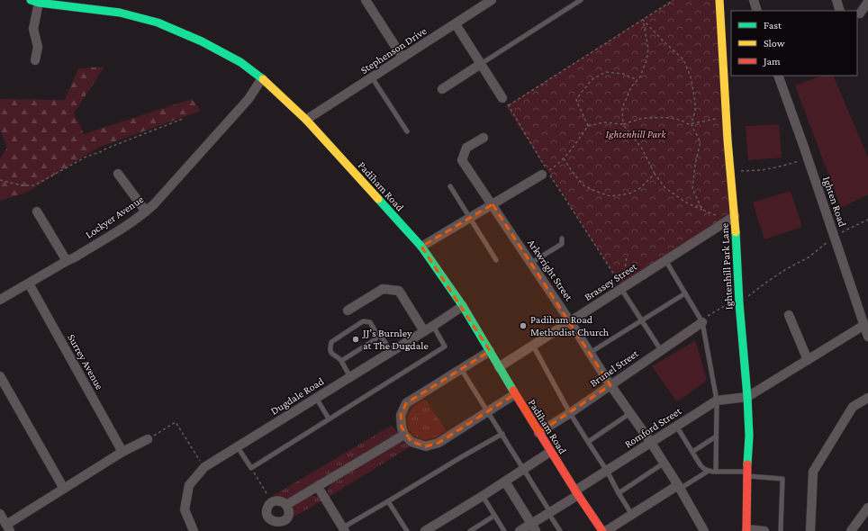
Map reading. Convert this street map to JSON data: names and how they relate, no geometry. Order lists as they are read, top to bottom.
{
  "streets": {
    "main road": ["Padiham Road", "Ightenhill Park Lane"],
    "street": [
      "Stephenson Drive",
      "Ighten Road",
      "Lockyer Avenue",
      "Arkwright Street",
      "Brassey Street",
      "Surrey Avenue",
      "Brunel Street",
      "Dugdale Road",
      "Romford Street"
    ]
  },
  "crossings": [
    ["Stephenson Drive", "Padiham Road"],
    ["Padiham Road", "Lockyer Avenue"],
    ["Padiham Road", "Brassey Street"],
    ["Padiham Road", "Brunel Street"],
    ["Padiham Road", "Dugdale Road"],
    ["Padiham Road", "Romford Street"],
    ["Lockyer Avenue", "Surrey Avenue"],
    ["Ightenhill Park Lane", "Brassey Street"],
    ["Ightenhill Park Lane", "Romford Street"],
    ["Arkwright Street", "Brassey Street"],
    ["Arkwright Street", "Brunel Street"],
    ["Arkwright Street", "Romford Street"]
  ],
  "parks": ["Ightenhill Park"],
  "places": ["Padiham Road Methodist Church", "JJ’s Burnley at The Dugdale"],
  "legend": ["Fast", "Slow", "Jam"]
}
